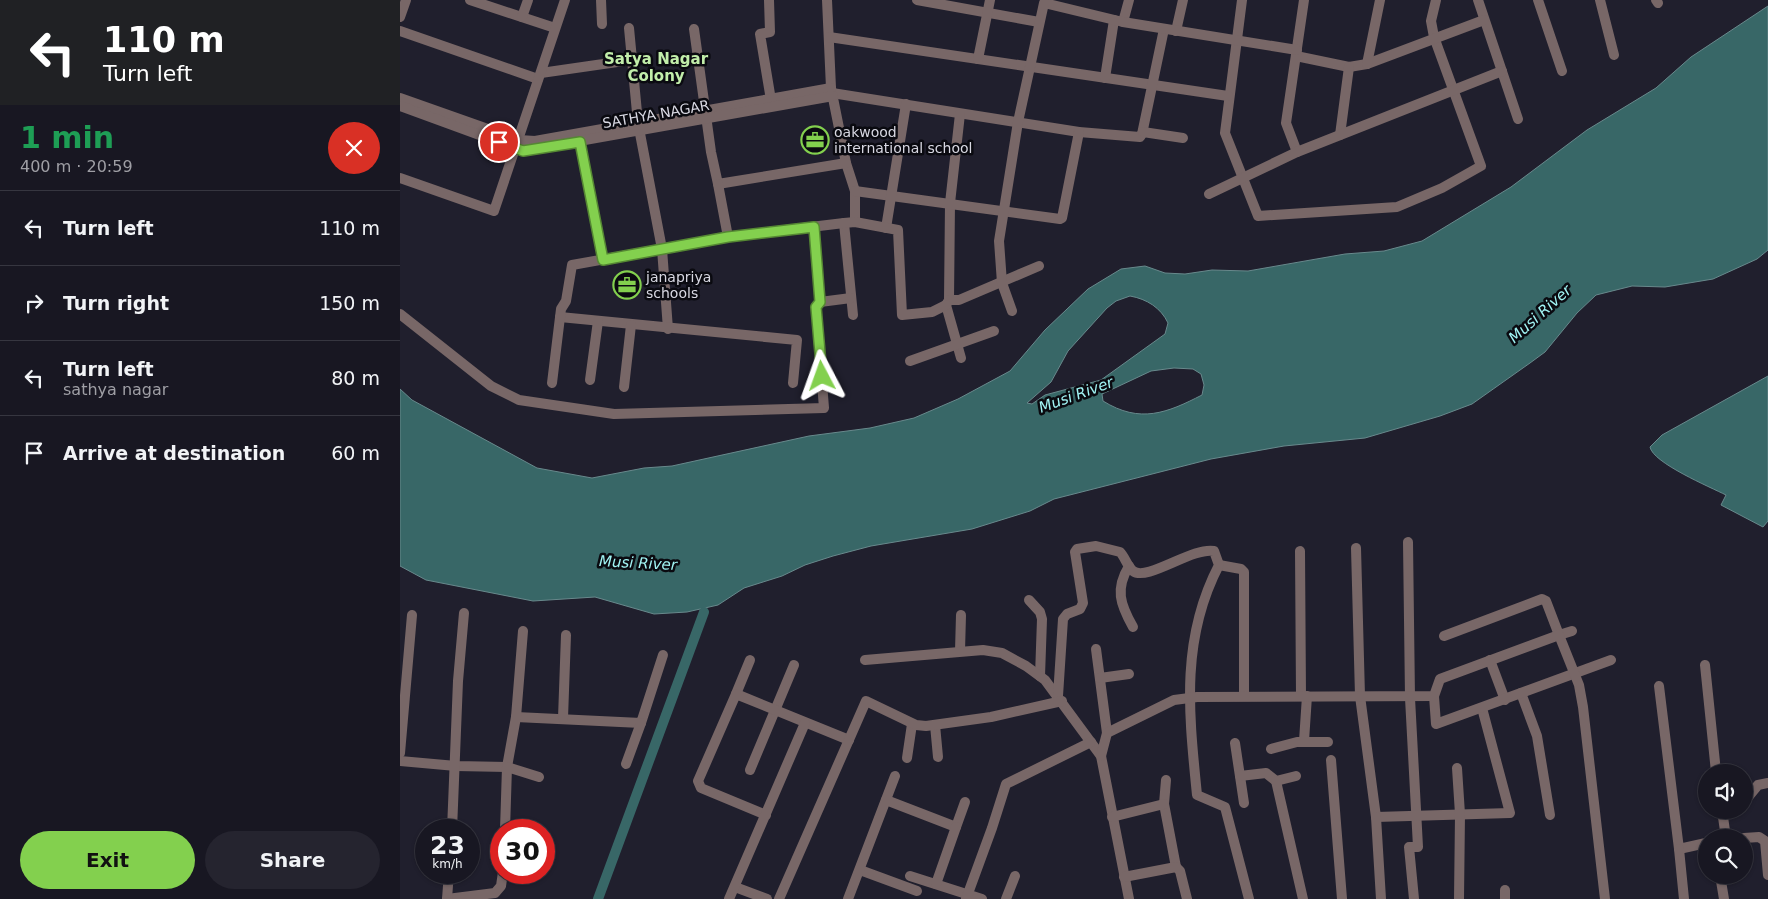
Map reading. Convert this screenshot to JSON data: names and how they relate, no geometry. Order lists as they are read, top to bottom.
{
  "streets": {
    "street": ["SATHYA NAGAR"]
  },
  "districts": ["Satya Nagar Colony"],
  "water": ["Musi River"],
  "places": {
    "office": ["oakwood international school", "janapriya schools"]
  },
  "page": {
    "turn": ["110 m", "Turn left"],
    "heading": ["1 min", "400 m · 20:59"],
    "list": [
      {
        "name": "Turn left",
        "value": "110 m"
      },
      {
        "name": "Turn right",
        "value": "150 m"
      },
      {
        "name": "Turn left",
        "note": "sathya nagar",
        "value": "80 m"
      },
      {
        "name": "Arrive at destination",
        "value": "60 m"
      }
    ],
    "speed": "23 km/h",
    "limit": "30",
    "buttons": ["Exit", "Share"]
  }
}
